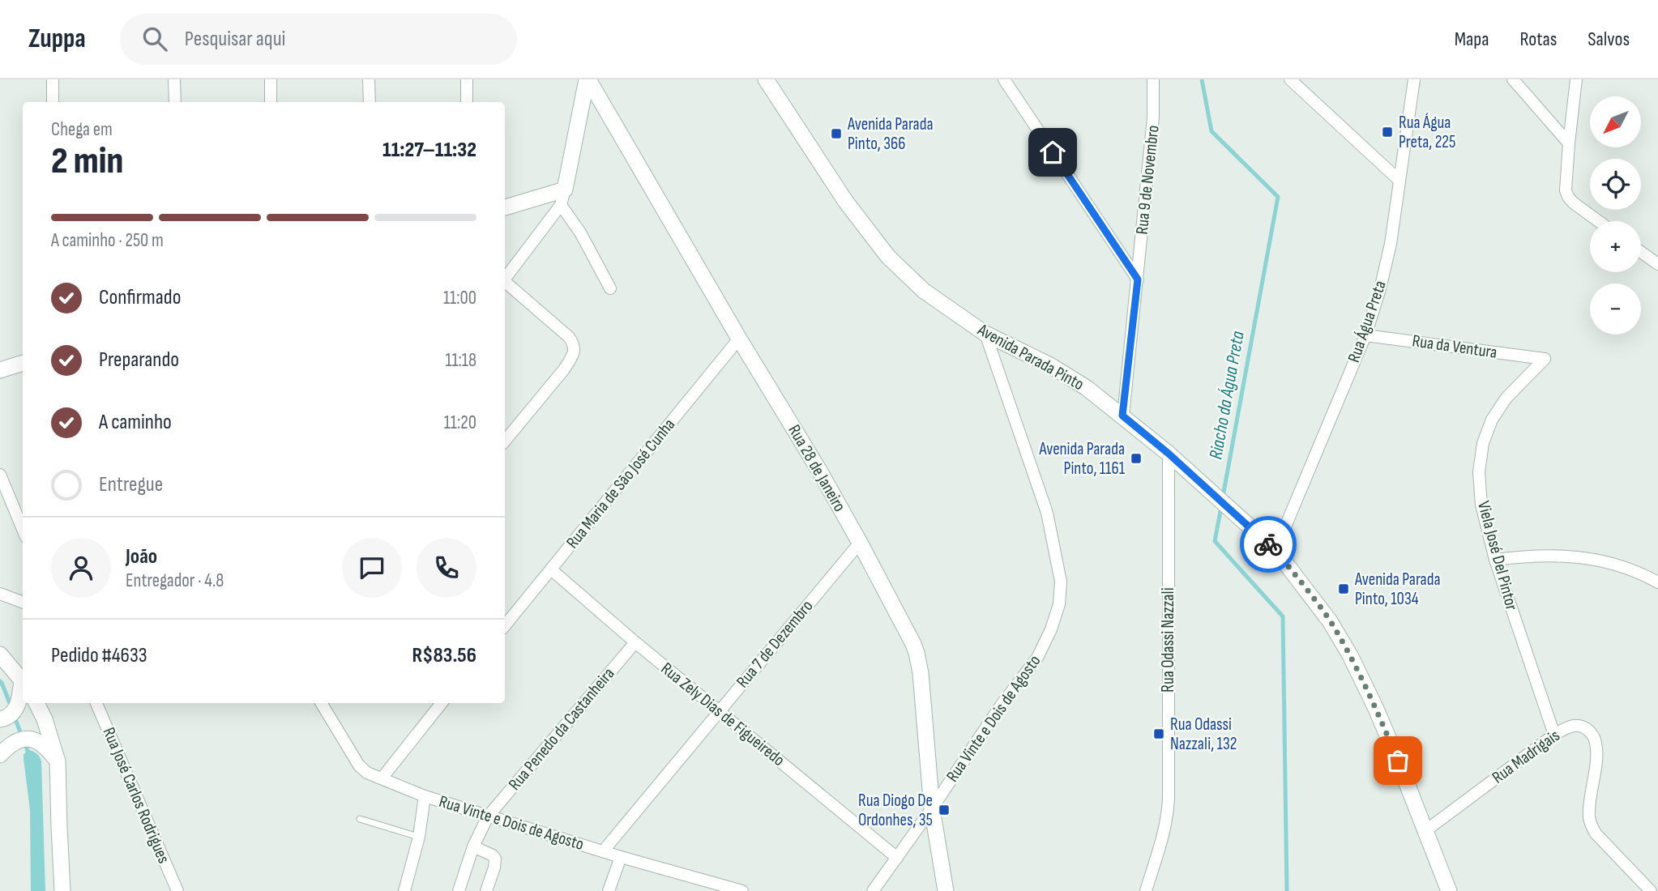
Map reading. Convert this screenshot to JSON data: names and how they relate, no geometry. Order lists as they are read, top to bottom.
{
  "streets": {
    "main road": ["Avenida Parada Pinto", "Rua 28 de Janeiro"],
    "street": [
      "Rua 9 de Novembro",
      "Rua Água Preta",
      "Rua da Ventura",
      "Rua Maria de São José Cunha",
      "Viela José Del Pintor",
      "Rua Odassi Nazzali",
      "Rua 7 de Dezembro",
      "Rua Zely Dias de Figueiredo",
      "Rua Vinte e Dois de Agosto",
      "Rua Penedo da Castanheira",
      "Rua Madrigais",
      "Rua José Carlos Rodrigues"
    ]
  },
  "crossings": [
    ["Rua 9 de Novembro", "Avenida Parada Pinto"],
    ["Rua Água Preta", "Rua da Ventura"],
    ["Rua Água Preta", "Avenida Parada Pinto"],
    ["Rua da Ventura", "Viela José Del Pintor"],
    ["Avenida Parada Pinto", "Rua Odassi Nazzali"],
    ["Avenida Parada Pinto", "Rua Vinte e Dois de Agosto"],
    ["Avenida Parada Pinto", "Rua Madrigais"],
    ["Rua 28 de Janeiro", "Rua Maria de São José Cunha"],
    ["Rua 28 de Janeiro", "Rua 7 de Dezembro"],
    ["Rua 28 de Janeiro", "Rua Vinte e Dois de Agosto"],
    ["Rua Maria de São José Cunha", "Rua Zely Dias de Figueiredo"],
    ["Viela José Del Pintor", "Rua Madrigais"],
    ["Rua 7 de Dezembro", "Rua Zely Dias de Figueiredo"],
    ["Rua 7 de Dezembro", "Rua Vinte e Dois de Agosto"],
    ["Rua Zely Dias de Figueiredo", "Rua Vinte e Dois de Agosto"],
    ["Rua Zely Dias de Figueiredo", "Rua Penedo da Castanheira"],
    ["Rua Vinte e Dois de Agosto", "Rua Penedo da Castanheira"]
  ],
  "water": ["Riacho da Água Preta"],
  "places": {
    "transit": [
      "Rua Água Preta, 225",
      "Avenida Parada Pinto, 366",
      "Avenida Parada Pinto, 1161",
      "Avenida Parada Pinto, 1034",
      "Rua Odassi Nazzali, 132",
      "Rua Diogo De Ordonhes, 35"
    ]
  },
  "north": "bottom left",
  "page": {
    "header": "Zuppa",
    "search": "Pesquisar aqui",
    "nav": ["Mapa", "Rotas", "Salvos"],
    "map_buttons": ["+", "−"],
    "heading": ["2 min", "Chega em", "11:27–11:32"],
    "panel": [
      "João",
      "Entregador · 4.8",
      "Pedido #4633",
      "R$83.56"
    ],
    "bar": "A caminho · 250 m",
    "list": [
      ["Confirmado", "11:00"],
      ["Preparando", "11:18"],
      ["A caminho", "11:20"],
      "Entregue"
    ]
  }
}
